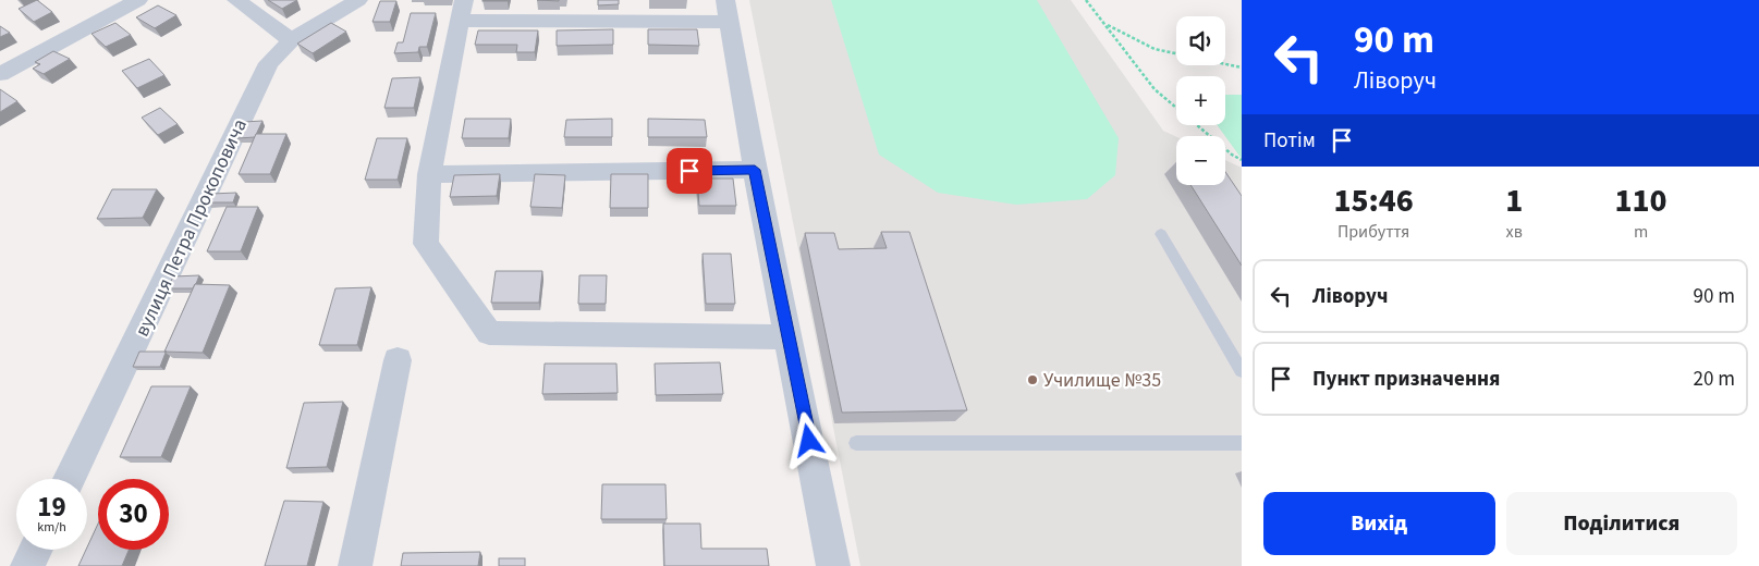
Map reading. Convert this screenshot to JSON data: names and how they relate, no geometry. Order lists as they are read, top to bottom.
{
  "streets": {
    "street": ["вулиця Петра Прокоповича"]
  },
  "places": ["Училище №35"],
  "page": {
    "turn": ["90 m", "Ліворуч"],
    "map_buttons": ["+", "−"],
    "then": "Потім",
    "eta": [
      "15:46",
      "Прибуття",
      "1",
      "хв",
      "110",
      "m"
    ],
    "list": [
      {
        "name": "Ліворуч",
        "value": "90 m"
      },
      {
        "name": "Пункт призначення",
        "value": "20 m"
      }
    ],
    "speed": "19 km/h",
    "limit": "30",
    "buttons": ["Вихід", "Поділитися"]
  }
}
